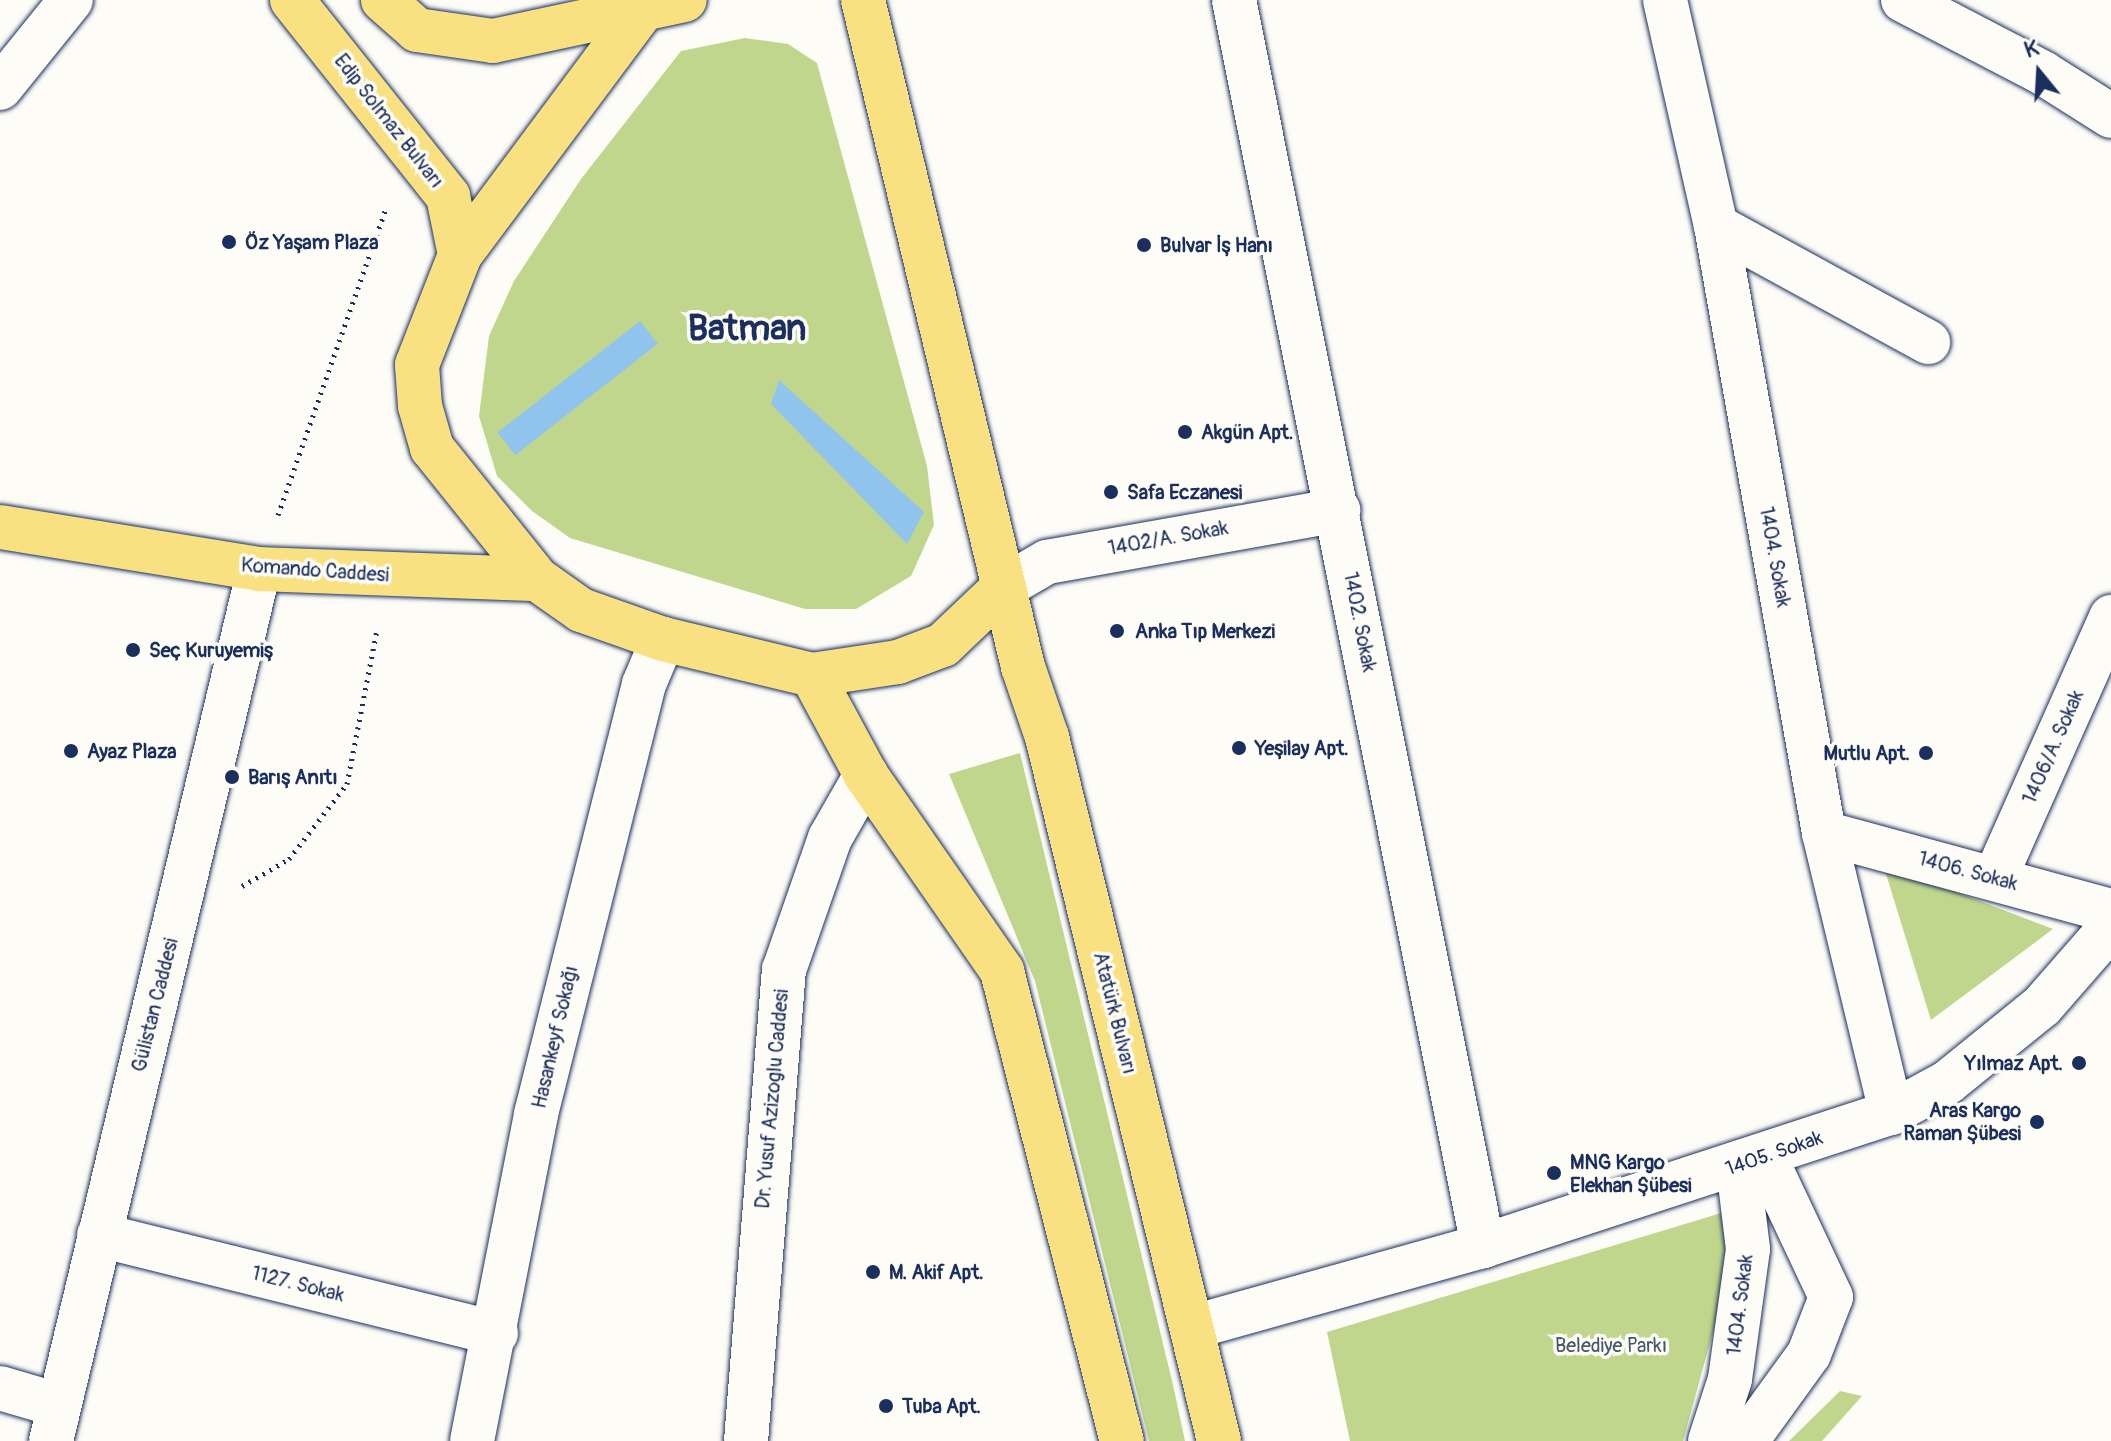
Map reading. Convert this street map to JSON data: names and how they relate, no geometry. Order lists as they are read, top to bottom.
{
  "streets": {
    "main road": ["Edip Solmaz Bulvarı", "Komando Caddesi", "Atatürk Bulvarı"],
    "street": [
      "1402/A. Sokak",
      "1404. Sokak",
      "1402. Sokak",
      "1406/A. Sokak",
      "1406. Sokak",
      "Gülistan Caddesi",
      "Hasankeyf Sokağı",
      "Dr. Yusuf Azizoglu Caddesi",
      "1405. Sokak",
      "1127. Sokak"
    ]
  },
  "crossings": [
    ["1402/A. Sokak", "1402. Sokak"],
    ["1402/A. Sokak", "Atatürk Bulvarı"],
    ["1404. Sokak", "1406. Sokak"],
    ["1404. Sokak", "1405. Sokak"],
    ["Komando Caddesi", "Gülistan Caddesi"],
    ["1402. Sokak", "1405. Sokak"],
    ["1406/A. Sokak", "1406. Sokak"],
    ["Gülistan Caddesi", "1127. Sokak"],
    ["Atatürk Bulvarı", "1405. Sokak"],
    ["Hasankeyf Sokağı", "1127. Sokak"]
  ],
  "districts": ["Batman"],
  "parks": ["Belediye Parkı"],
  "places": [
    "Öz Yaşam Plaza",
    "Bulvar İş Hanı",
    "Akgün Apt.",
    "Safa Eczanesi",
    "Anka Tıp Merkezi",
    "Seç Kuruyemiş",
    "Yeşilay Apt.",
    "Ayaz Plaza",
    "Mutlu Apt.",
    "Barış Anıtı",
    "Yılmaz Apt.",
    "Aras Kargo Raman Şübesi",
    "MNG Kargo Elekhan Şübesi",
    "M. Akif Apt.",
    "Tuba Apt."
  ],
  "north": "top"
}
